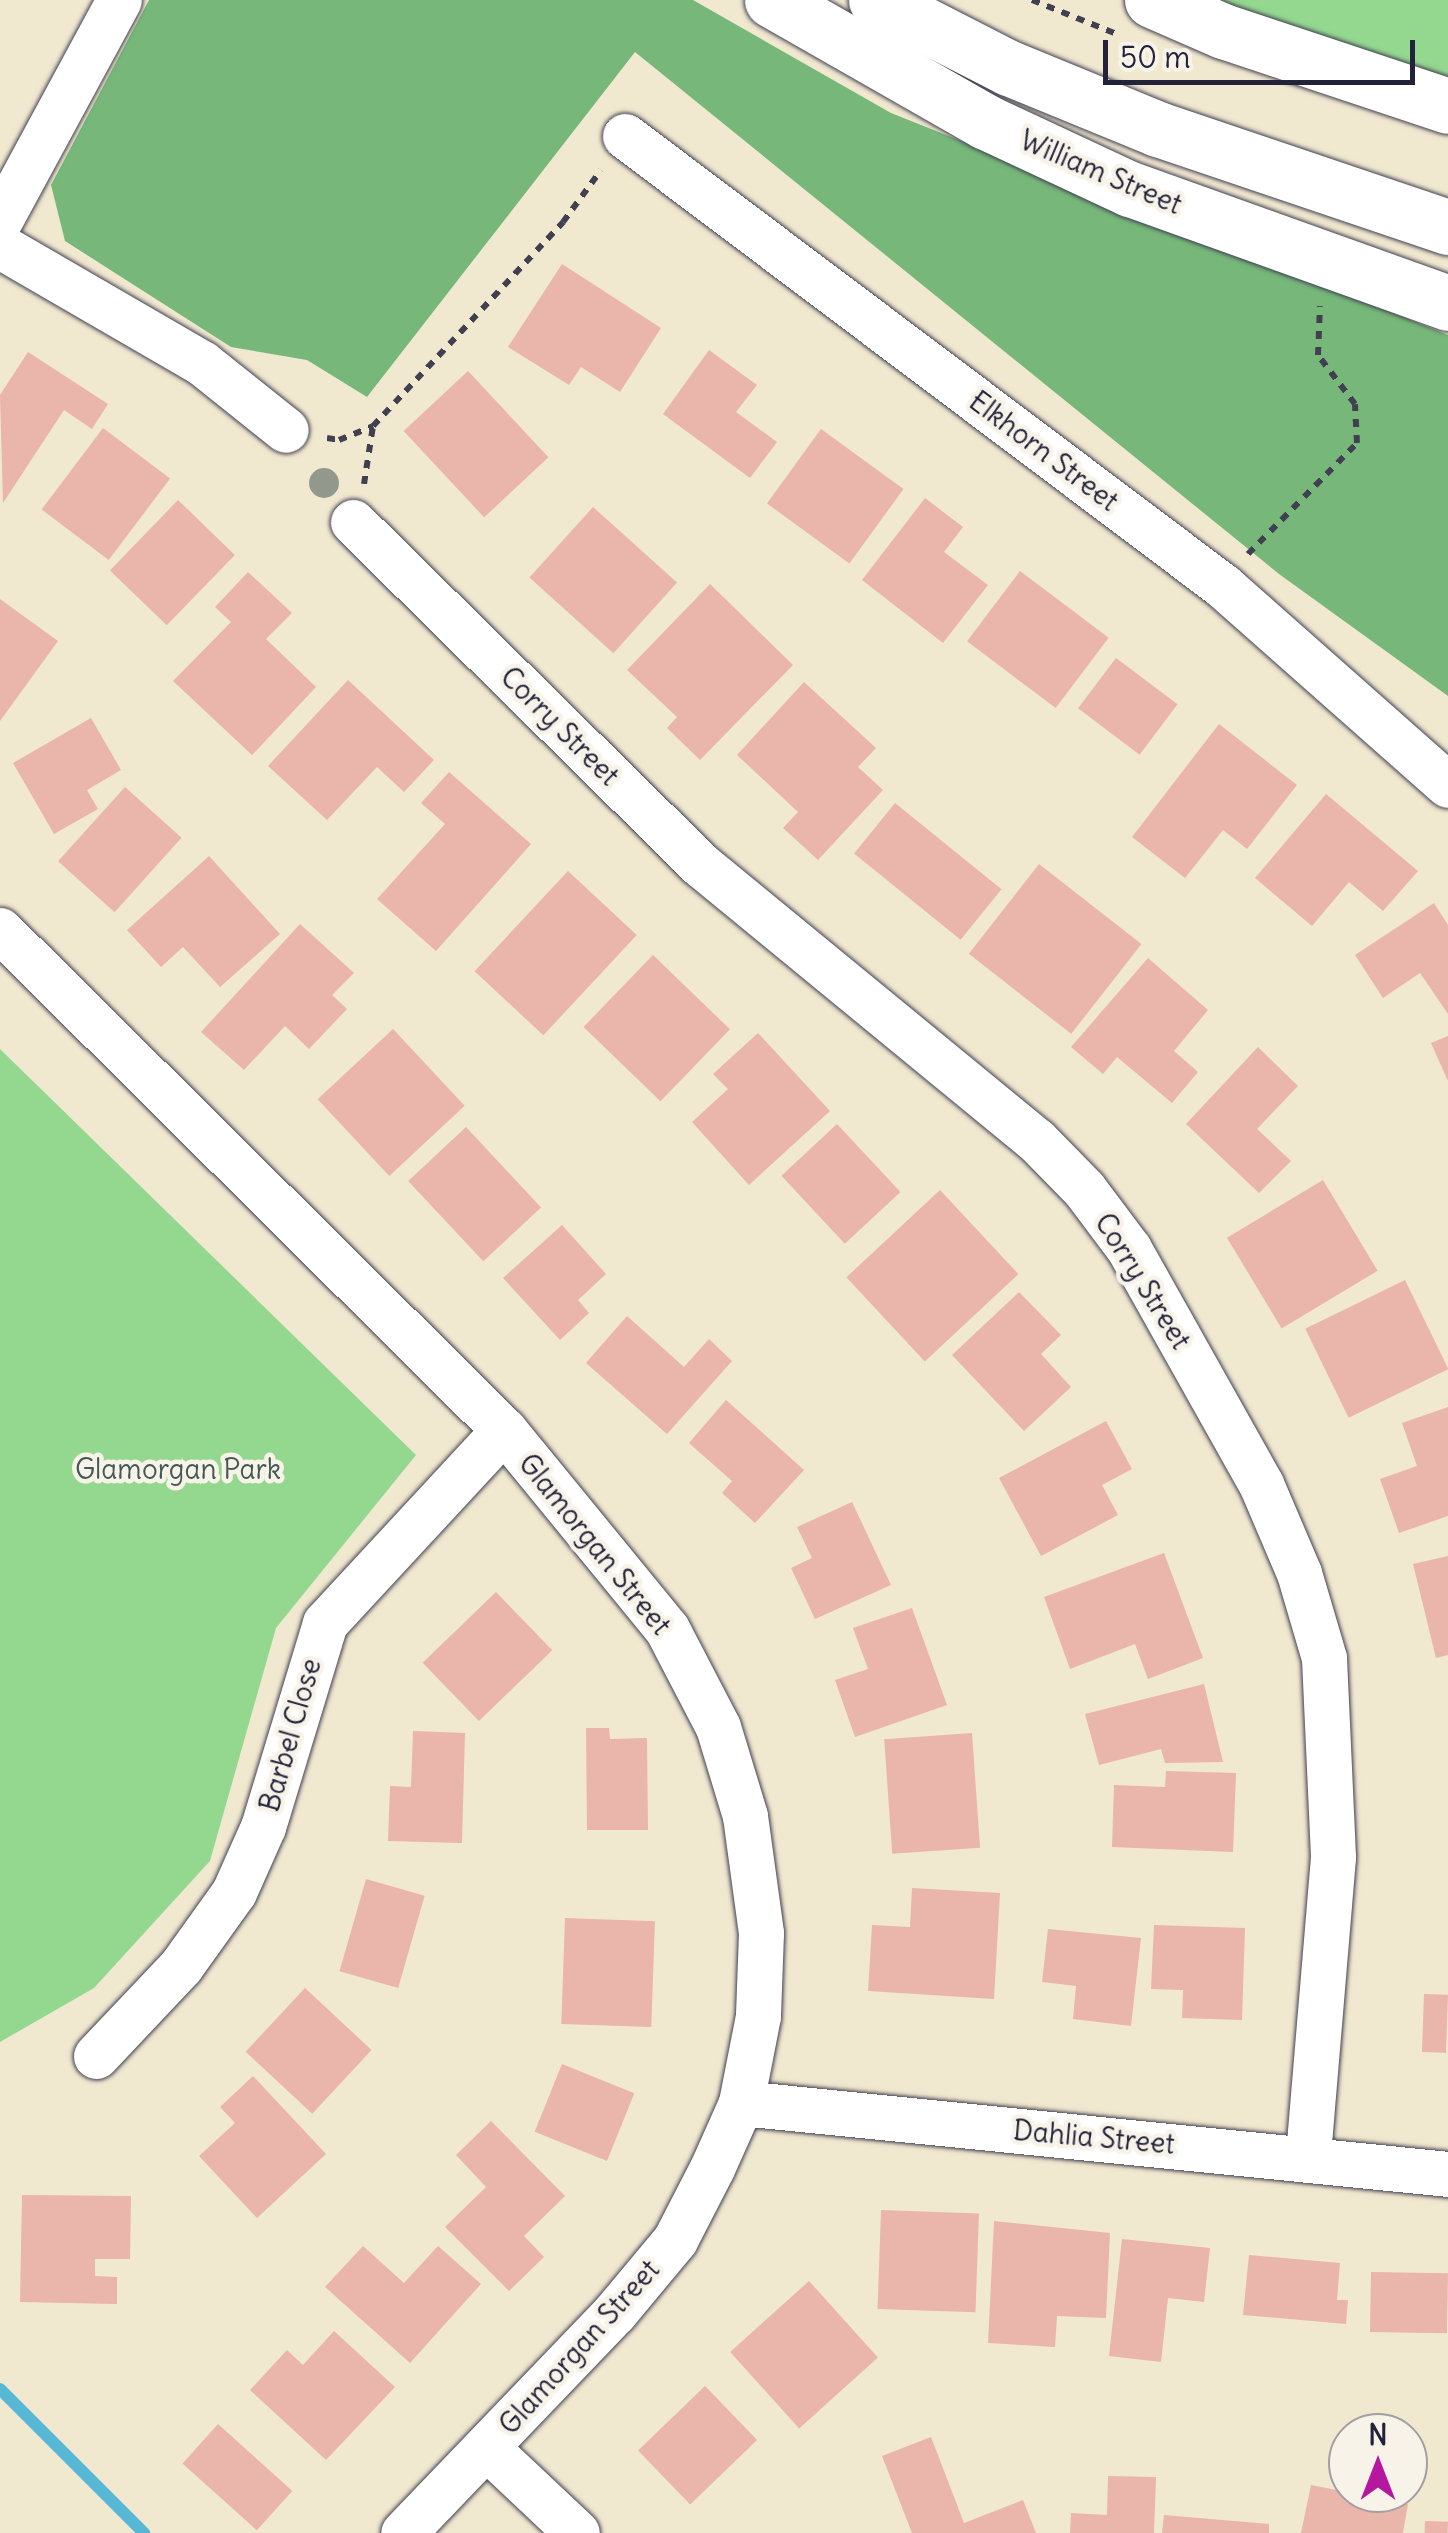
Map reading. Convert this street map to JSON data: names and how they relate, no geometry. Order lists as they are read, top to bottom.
{
  "streets": {
    "main road": ["William Street"],
    "street": [
      "Elkhorn Street",
      "Corry Street",
      "Glamorgan Street",
      "Barbel Close",
      "Dahlia Street"
    ]
  },
  "crossings": [
    ["Corry Street", "Dahlia Street"],
    ["Glamorgan Street", "Barbel Close"],
    ["Glamorgan Street", "Dahlia Street"]
  ],
  "parks": ["Glamorgan Park"],
  "scale_bar": "50 m",
  "north": "top"
}
